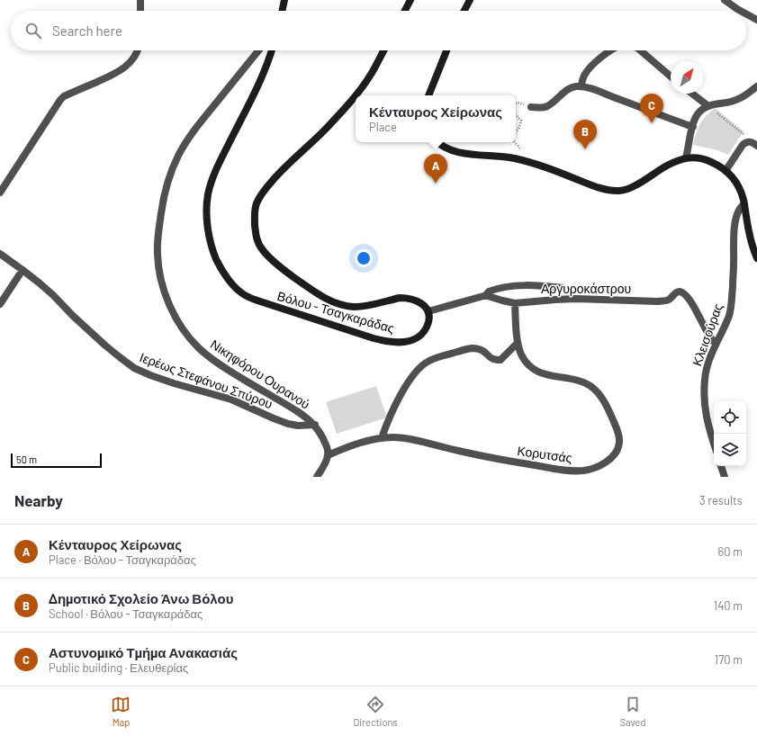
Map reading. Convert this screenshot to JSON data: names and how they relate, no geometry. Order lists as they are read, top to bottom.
{
  "streets": {
    "main road": ["Βόλου - Τσαγκαράδας"],
    "street": [
      "Αργυροκάστρου",
      "Κλεισούρας",
      "Νικηφόρου Ουρανού",
      "Ιερέως Στεφάνου Σπύρου",
      "Κορυτσάς"
    ]
  },
  "crossings": [
    ["Αργυροκάστρου", "Βόλου - Τσαγκαράδας"],
    ["Αργυροκάστρου", "Κλεισούρας"],
    ["Αργυροκάστρου", "Κορυτσάς"],
    ["Νικηφόρου Ουρανού", "Ιερέως Στεφάνου Σπύρου"],
    ["Νικηφόρου Ουρανού", "Κορυτσάς"]
  ],
  "scale_bar": "50 m",
  "north": "top right",
  "page": {
    "search": "Search here",
    "pins": ["C", "B", "A"],
    "popup": ["Κένταυρος Χείρωνας", "Place"],
    "scale": "50 m",
    "heading": ["Nearby", "3 results"],
    "list": [
      {
        "mark": "A",
        "name": "Κένταυρος Χείρωνας",
        "note": "Place · Βόλου - Τσαγκαράδας",
        "value": "60 m"
      },
      {
        "mark": "B",
        "name": "Δημοτικό Σχολείο Άνω Βόλου",
        "note": "School · Βόλου - Τσαγκαράδας",
        "value": "140 m"
      },
      {
        "mark": "C",
        "name": "Αστυνομικό Τμήμα Ανακασιάς",
        "note": "Public building · Ελευθερίας",
        "value": "170 m"
      }
    ],
    "nav": ["Map", "Directions", "Saved"]
  }
}
